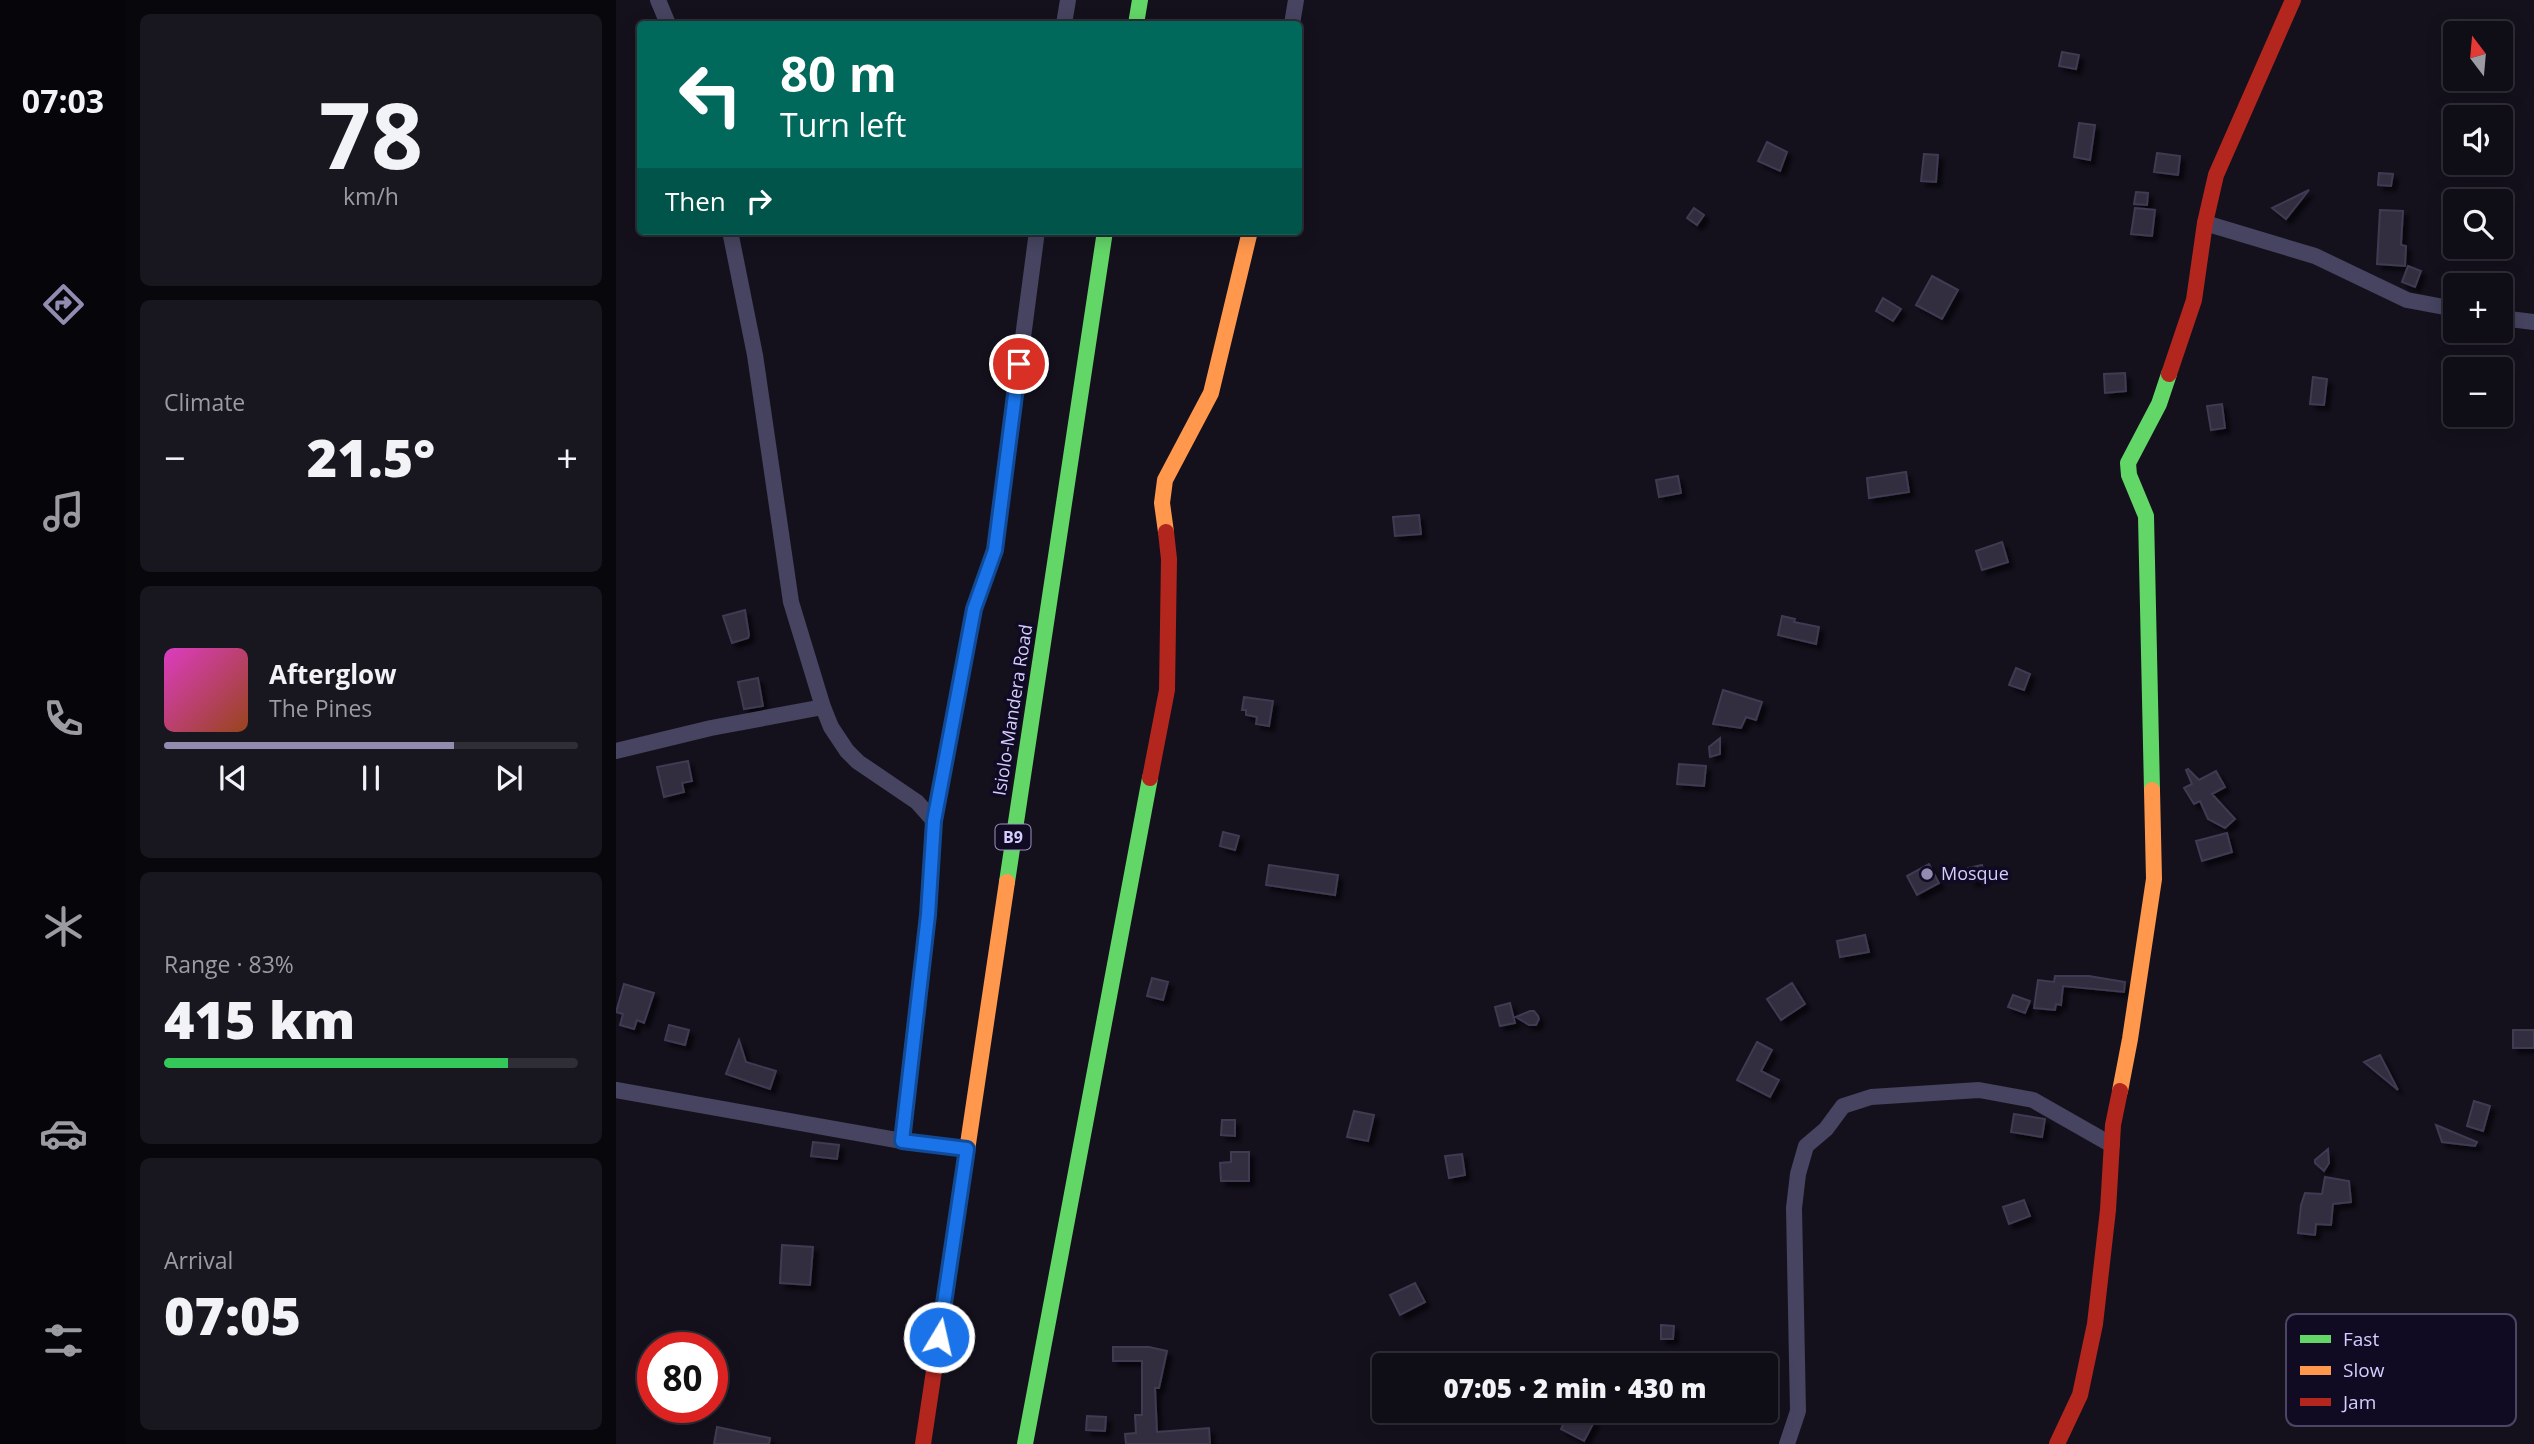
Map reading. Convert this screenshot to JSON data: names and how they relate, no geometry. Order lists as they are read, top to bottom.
{
  "streets": {
    "main road": ["Isiolo-Mandera Road", "B9"]
  },
  "places": ["Mosque"],
  "legend": ["Fast", "Slow", "Jam"],
  "north": "top",
  "page": {
    "tabs": "07:03",
    "tile": [
      ["78", "km/h"],
      "Climate",
      ["Range · 83%", "415 km"],
      ["Arrival", "07:05"]
    ],
    "map_buttons": ["+", "−"],
    "turn": ["80 m", "Turn left"],
    "then": "Then",
    "heat": ["−", "21.5°", "+"],
    "song": ["Afterglow", "The Pines"],
    "limit": "80",
    "trip": "07:05 · 2 min · 430 m"
  }
}
